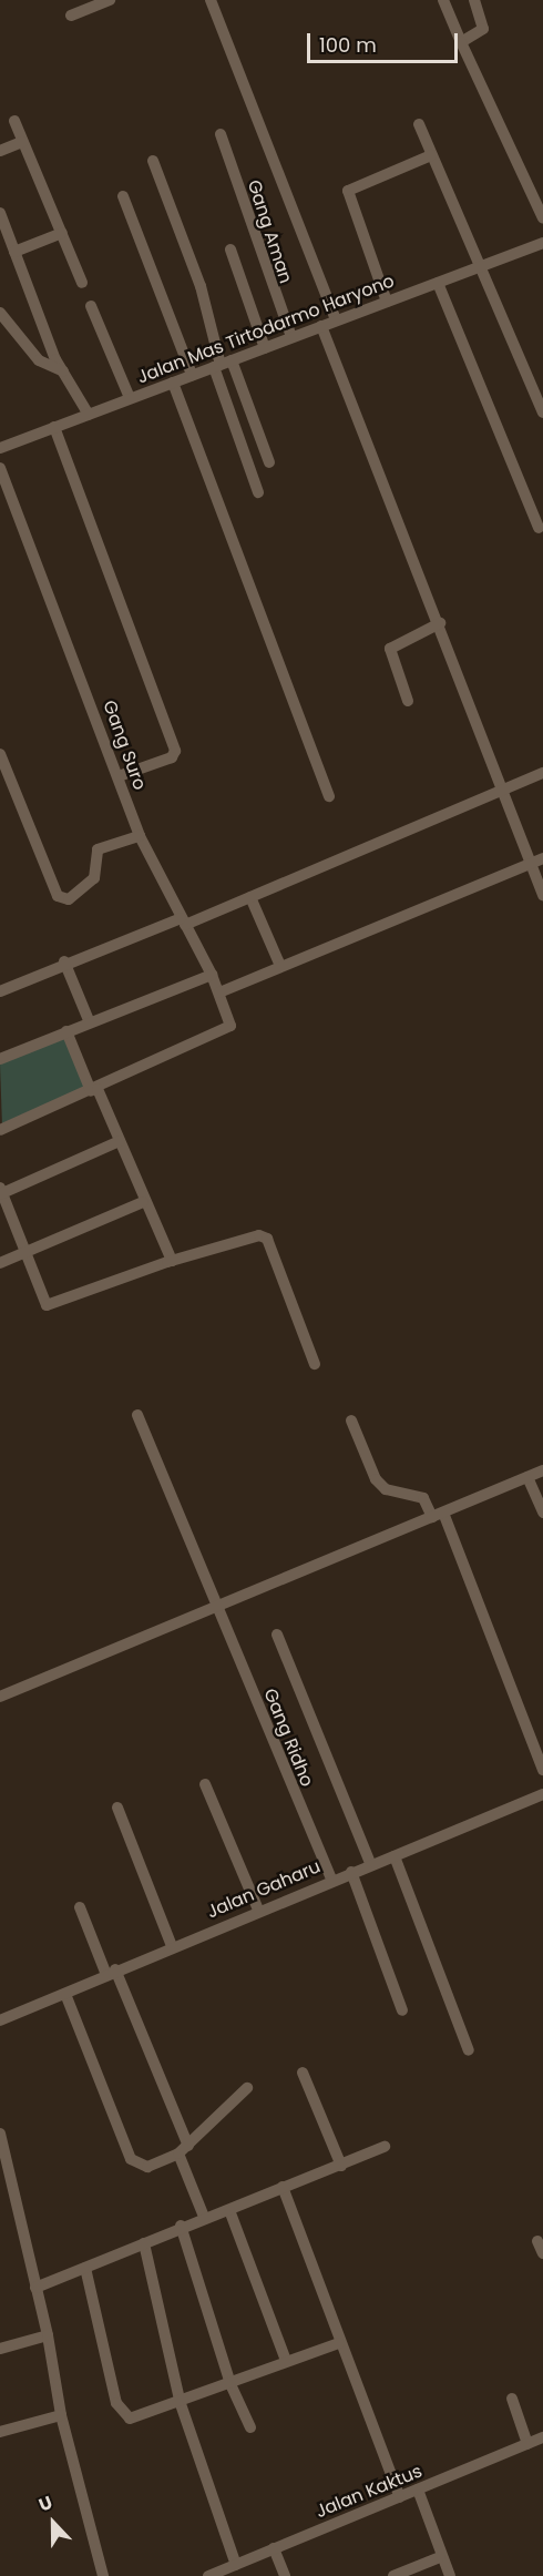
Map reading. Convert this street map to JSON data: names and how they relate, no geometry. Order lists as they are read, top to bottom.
{
  "streets": {
    "street": [
      "Gang Aman",
      "Jalan Mas Tirtodarmo Haryono",
      "Gang Suro",
      "Gang Ridho",
      "Jalan Gaharu",
      "Jalan Kaktus"
    ]
  },
  "crossings": [
    ["Gang Aman", "Jalan Mas Tirtodarmo Haryono"],
    ["Gang Ridho", "Jalan Gaharu"]
  ],
  "scale_bar": "100 m",
  "north": "top"
}
